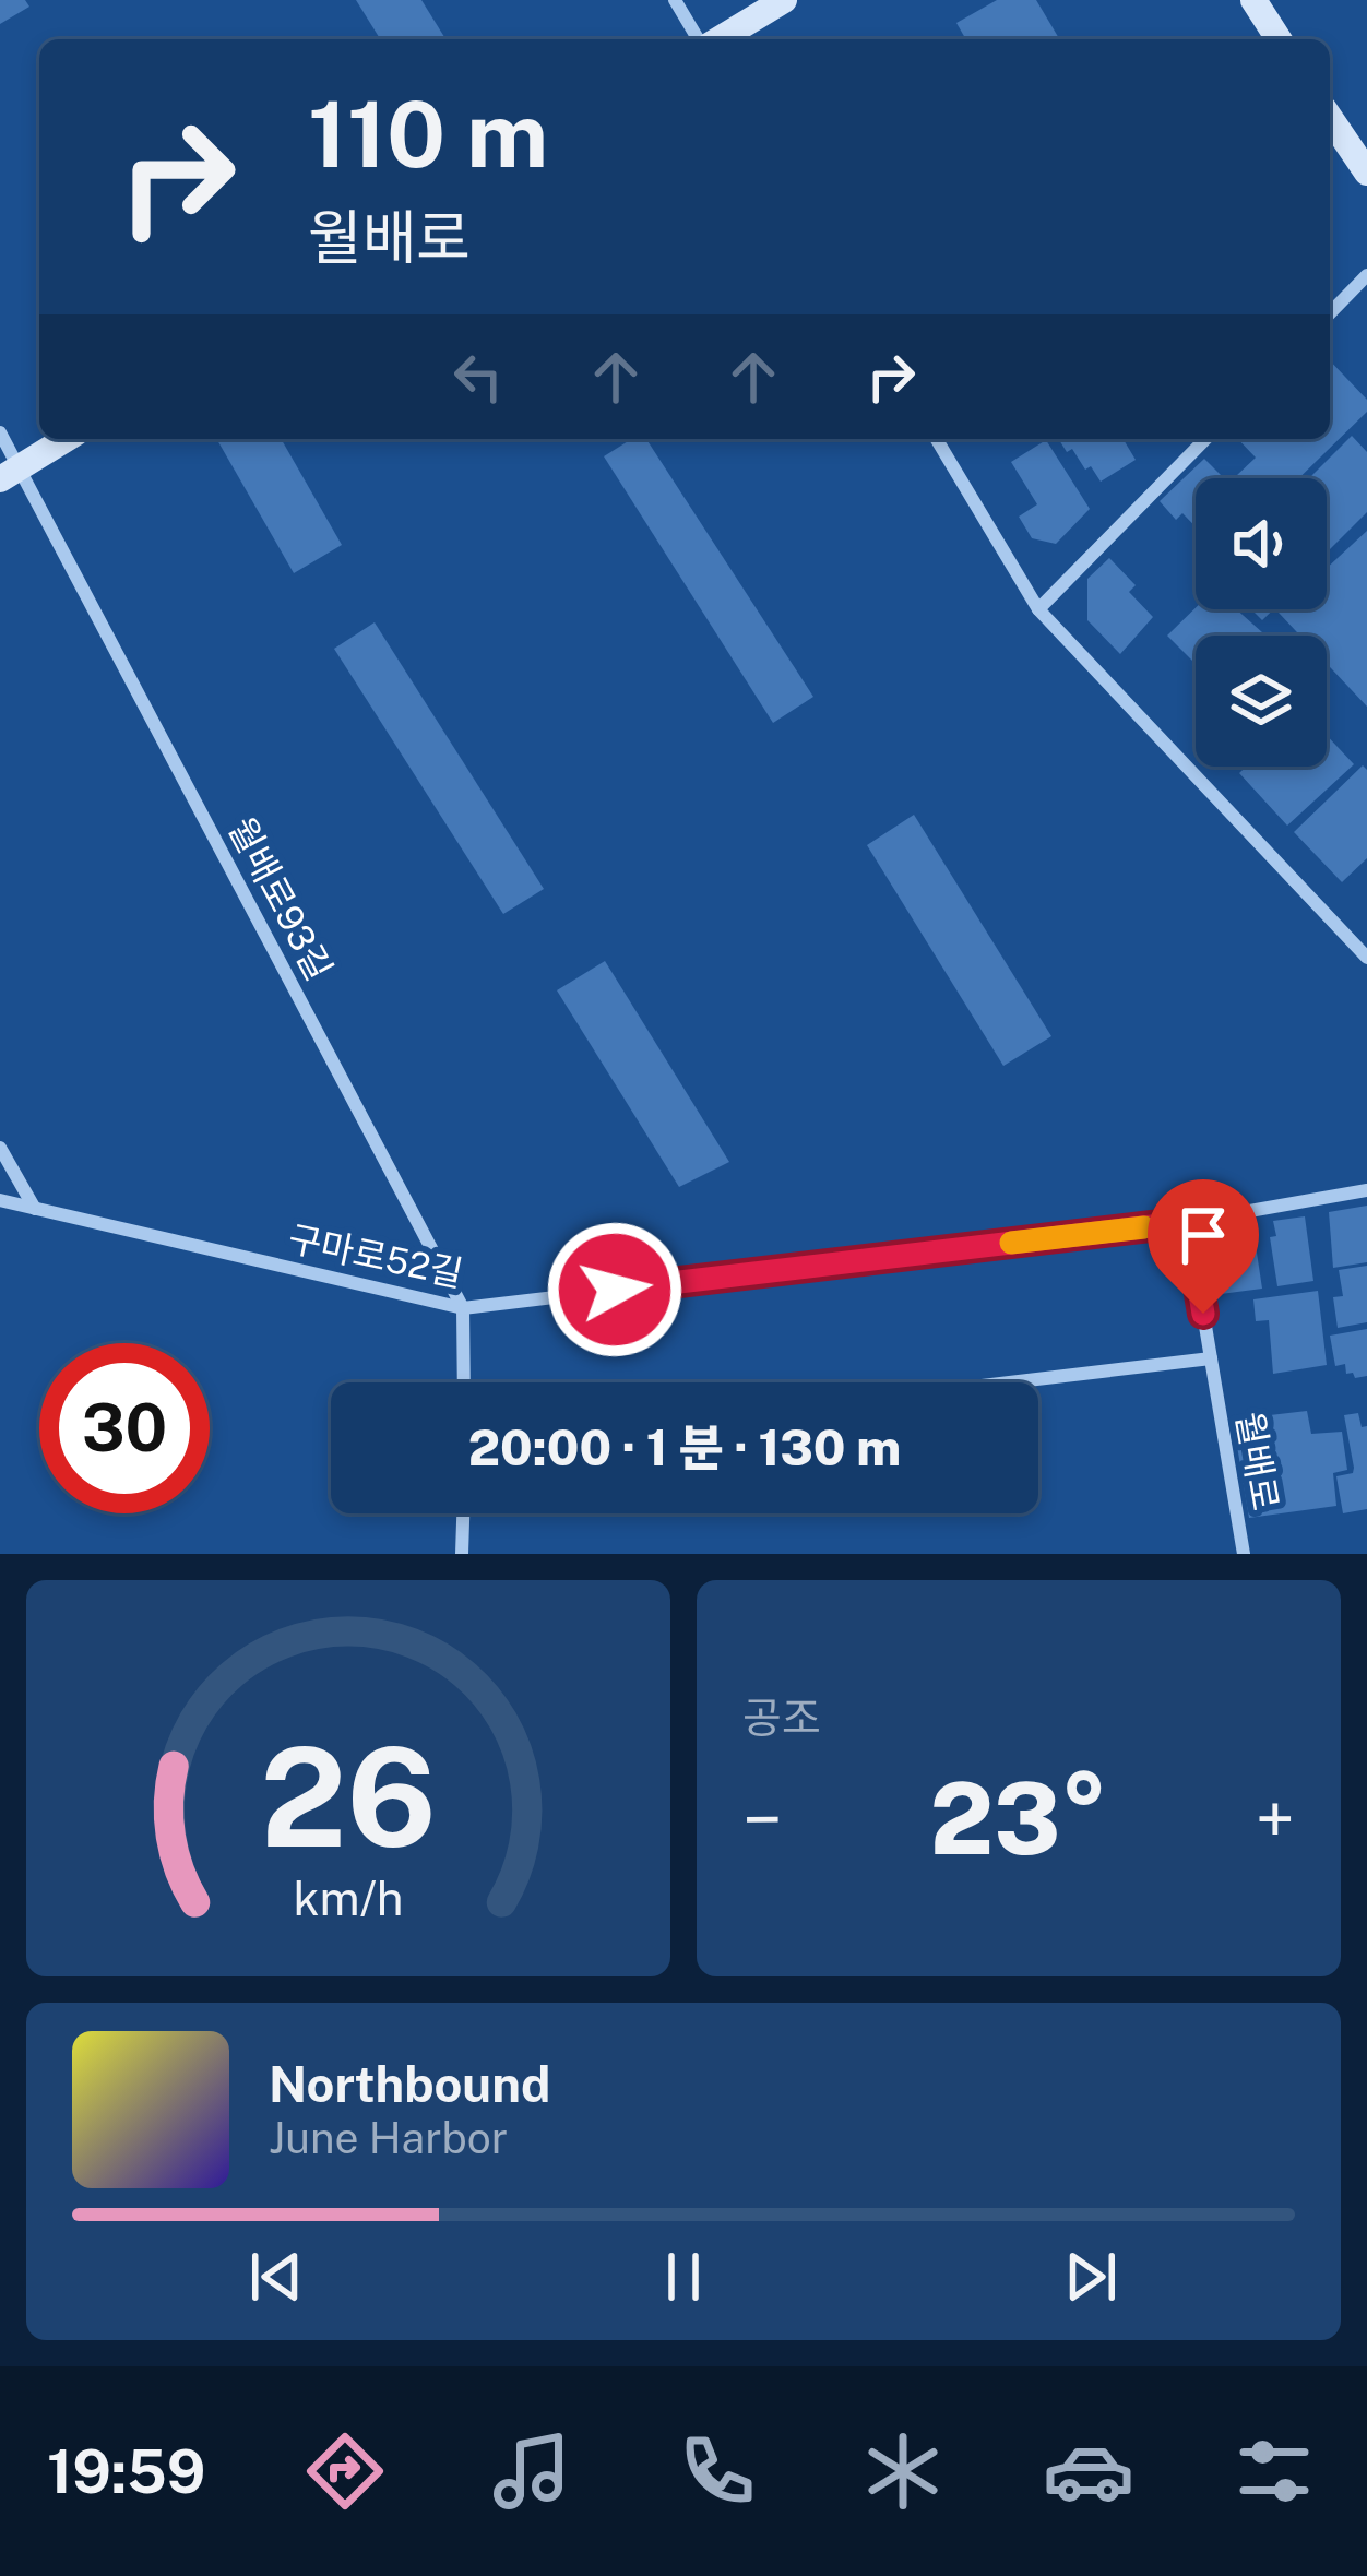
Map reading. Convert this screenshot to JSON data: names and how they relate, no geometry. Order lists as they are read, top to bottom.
{
  "streets": {
    "street": ["월배로93길", "구마로52길", "월배로"]
  },
  "crossings": [
    ["월배로93길", "구마로52길"],
    ["구마로52길", "월배로"]
  ],
  "page": {
    "turn": ["110 m", "월배로"],
    "limit": "30",
    "trip": "20:00 · 1 분 · 130 m",
    "tile": "공조",
    "heat": ["−", "23°", "+"],
    "song": ["Northbound", "June Harbor"],
    "tabs": "19:59",
    "gauge": ["26", "km/h"]
  }
}
